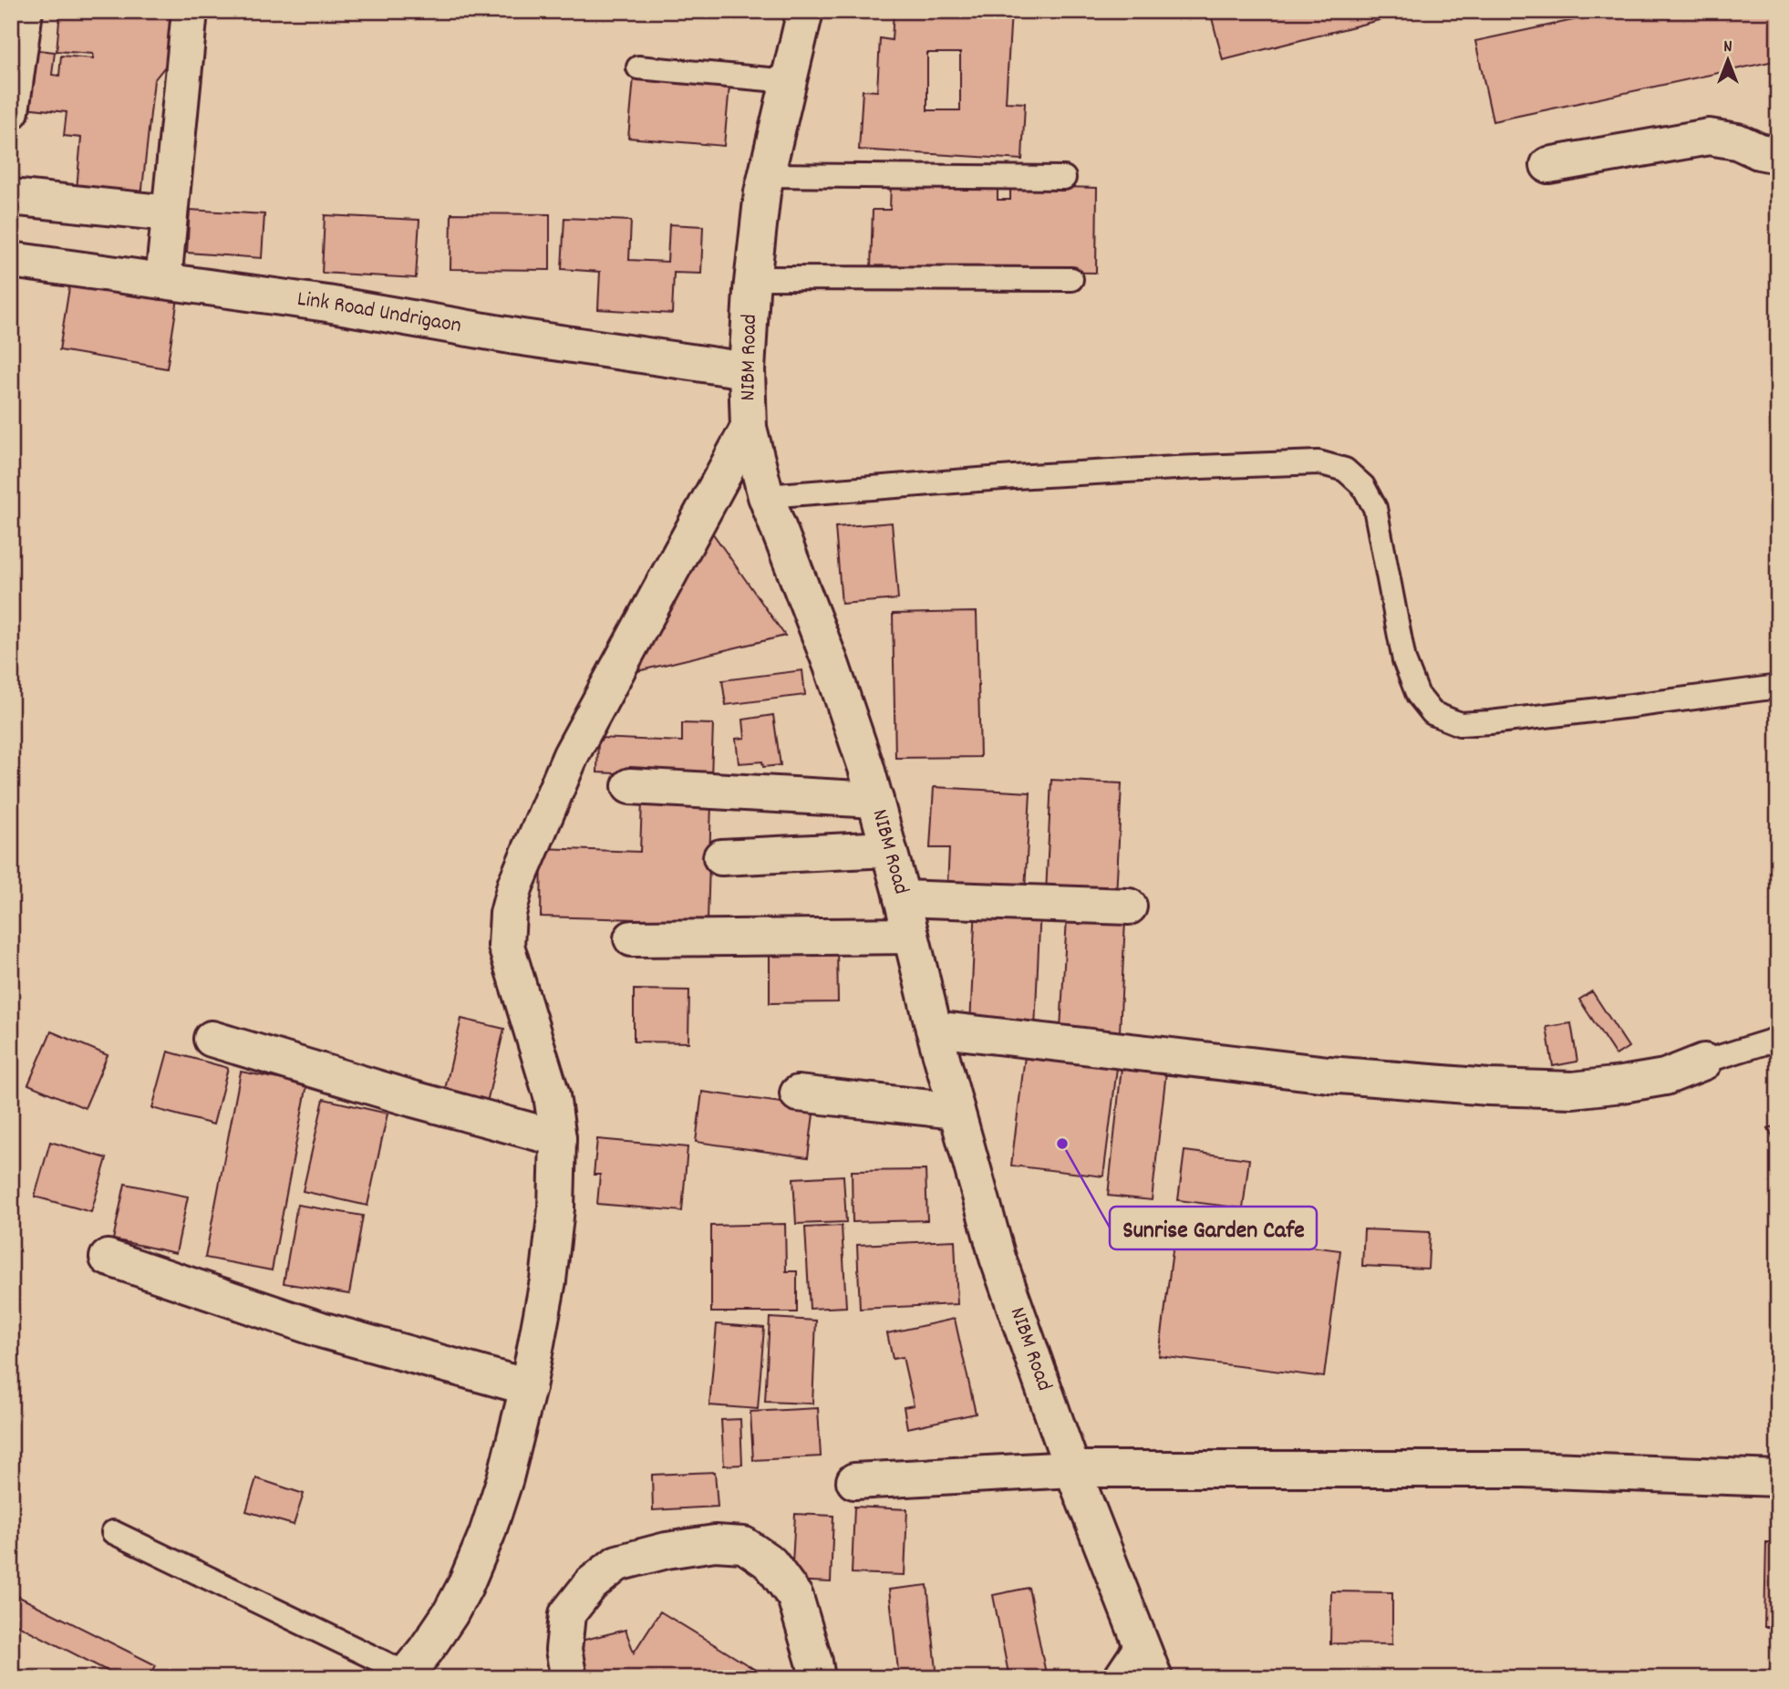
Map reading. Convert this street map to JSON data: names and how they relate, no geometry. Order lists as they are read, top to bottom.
{
  "streets": {
    "street": ["Link Road Undrigaon", "NIBM Road"]
  },
  "crossings": [
    ["Link Road Undrigaon", "NIBM Road"]
  ],
  "places": ["Sunrise Garden Cafe"],
  "north": "top"
}
